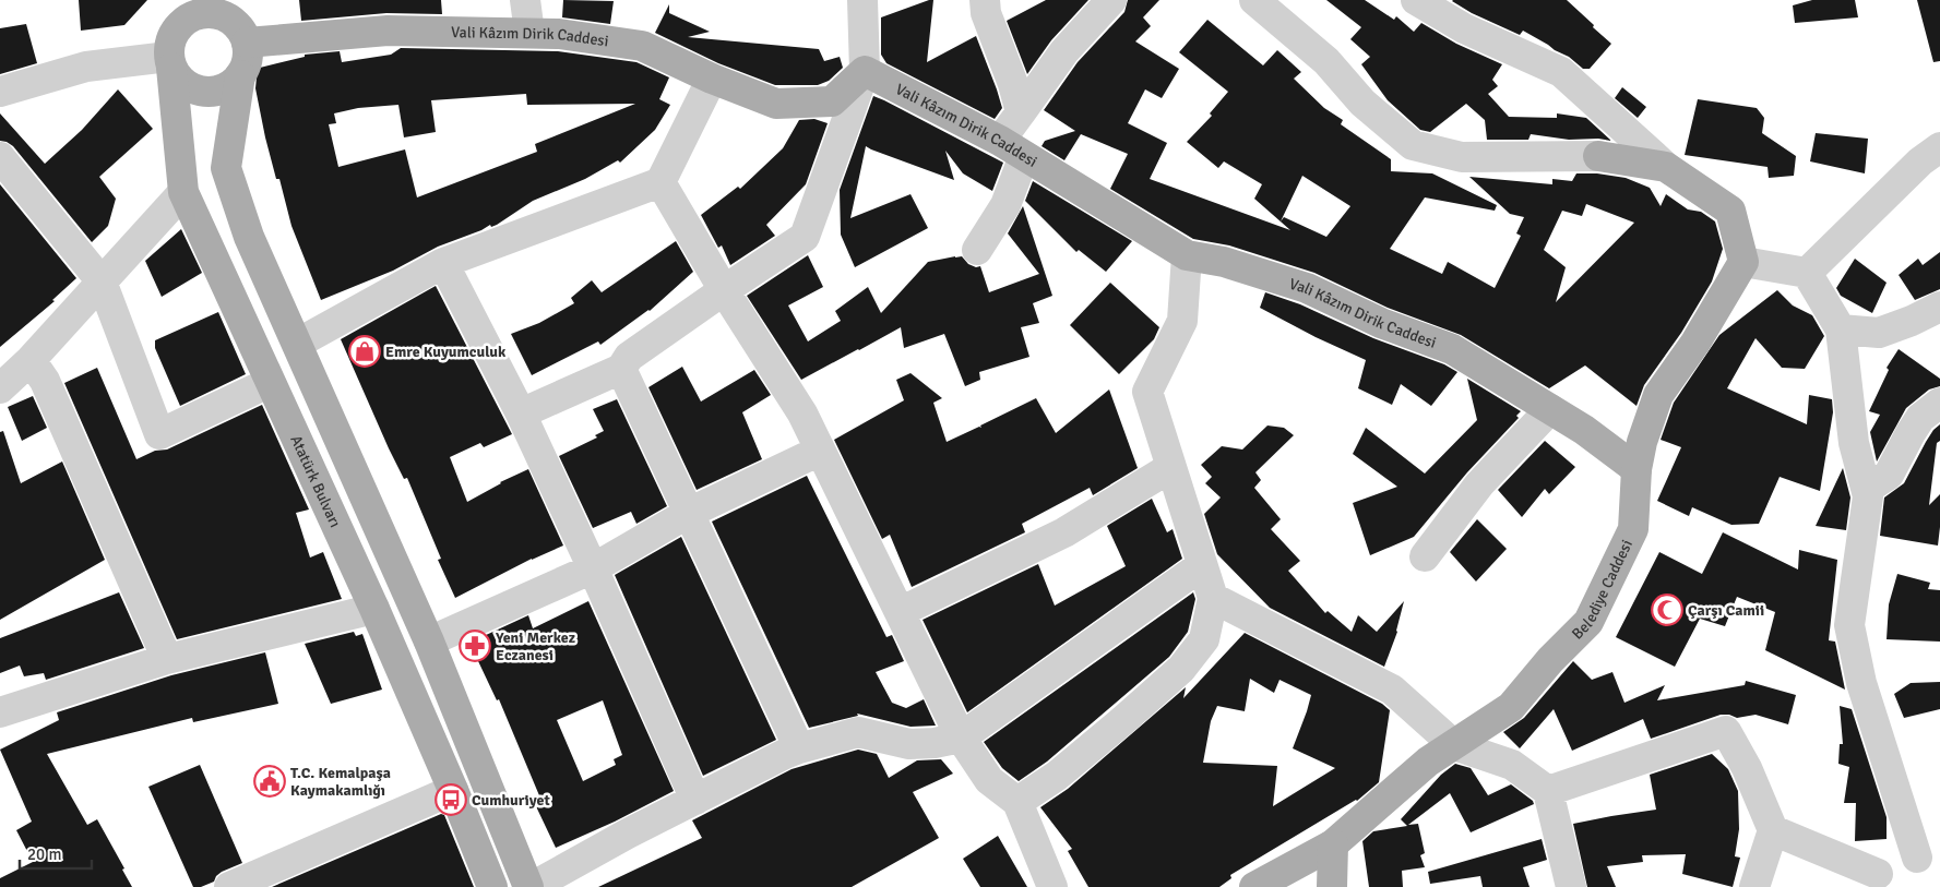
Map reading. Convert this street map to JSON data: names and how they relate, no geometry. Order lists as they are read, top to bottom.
{
  "streets": {
    "main road": ["Vali Kâzım Dirik Caddesi", "Atatürk Bulvarı", "Belediye Caddesi"]
  },
  "crossings": [
    ["Vali Kâzım Dirik Caddesi", "Atatürk Bulvarı"],
    ["Vali Kâzım Dirik Caddesi", "Belediye Caddesi"]
  ],
  "places": {
    "shop": ["Emre Kuyumculuk"],
    "mosque": ["Çarşı Camii"],
    "pharmacy": ["Yeni Merkez Eczanesi"],
    "public building": ["T.C. Kemalpaşa Kaymakamlığı"],
    "bus stop": ["Cumhuriyet"]
  },
  "scale_bar": "20 m"
}
